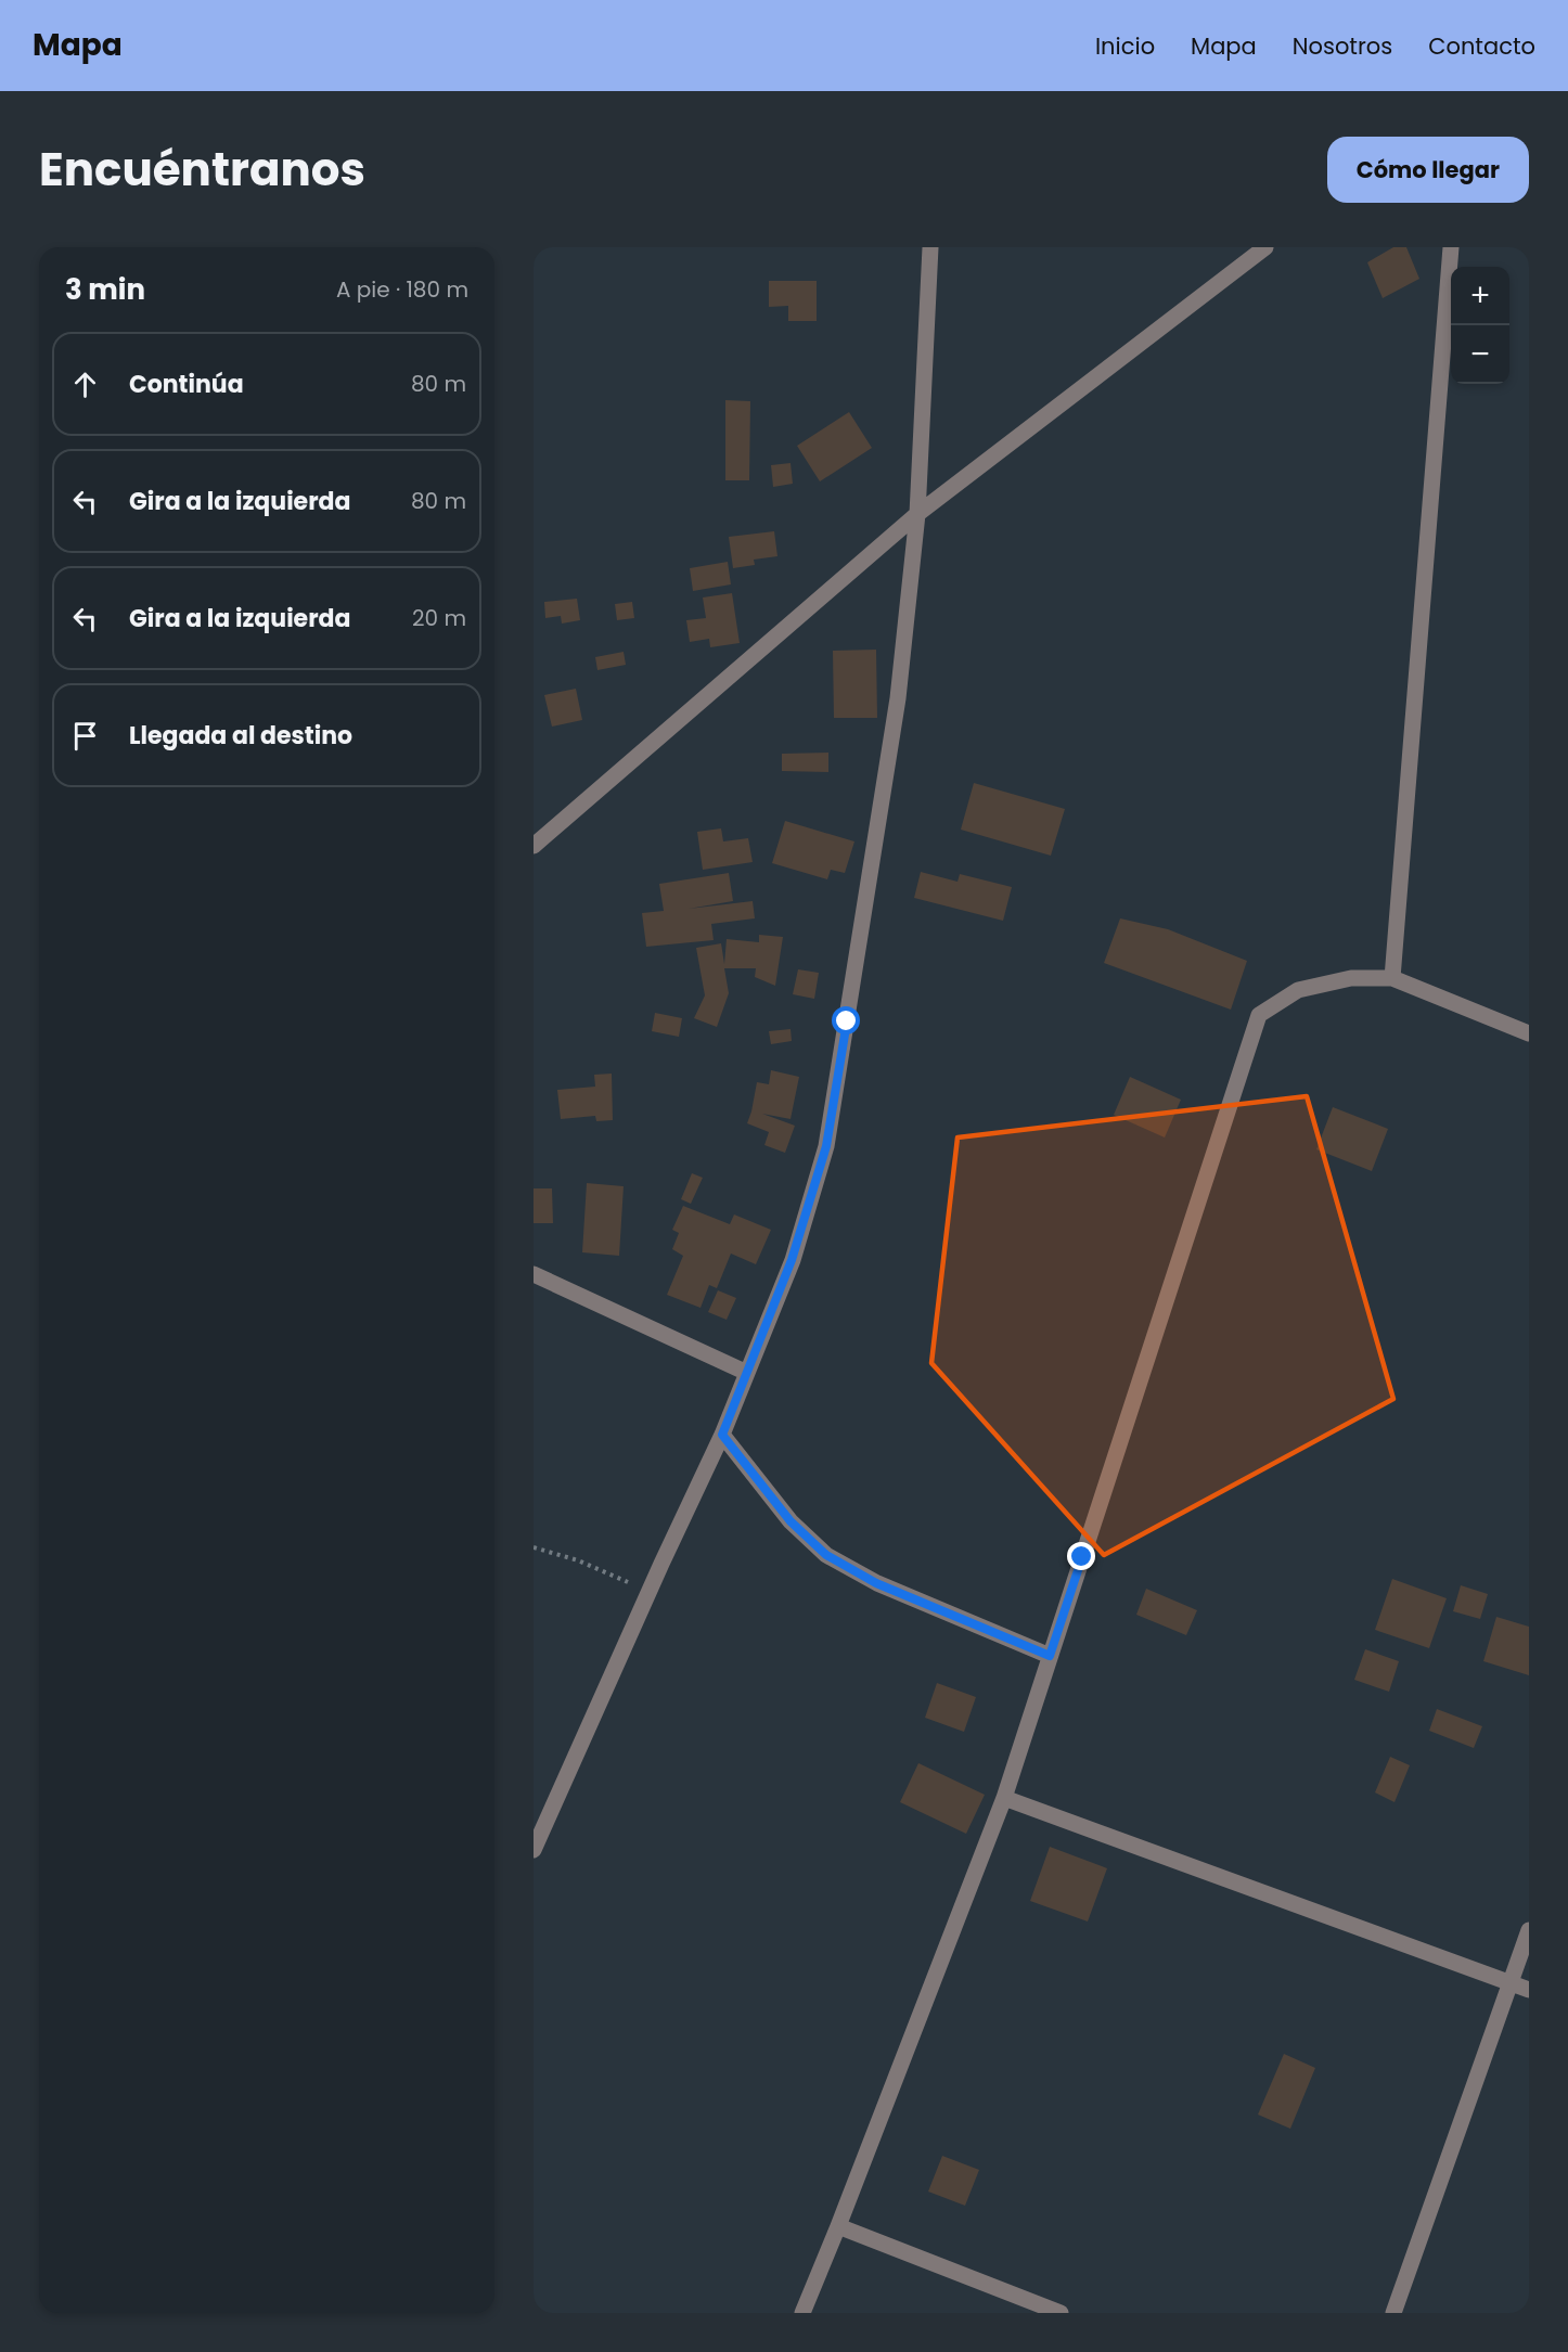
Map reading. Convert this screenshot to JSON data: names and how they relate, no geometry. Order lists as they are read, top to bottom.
{
  "page": {
    "header": "Mapa",
    "nav": [
      "Inicio",
      "Mapa",
      "Nosotros",
      "Contacto"
    ],
    "title": "Encuéntranos",
    "buttons": "Cómo llegar",
    "heading": ["3 min", "A pie · 180 m"],
    "map_buttons": ["+", "−"],
    "list": [
      ["Continúa", "80 m"],
      ["Gira a la izquierda", "80 m"],
      ["Gira a la izquierda", "20 m"],
      "Llegada al destino"
    ]
  }
}
